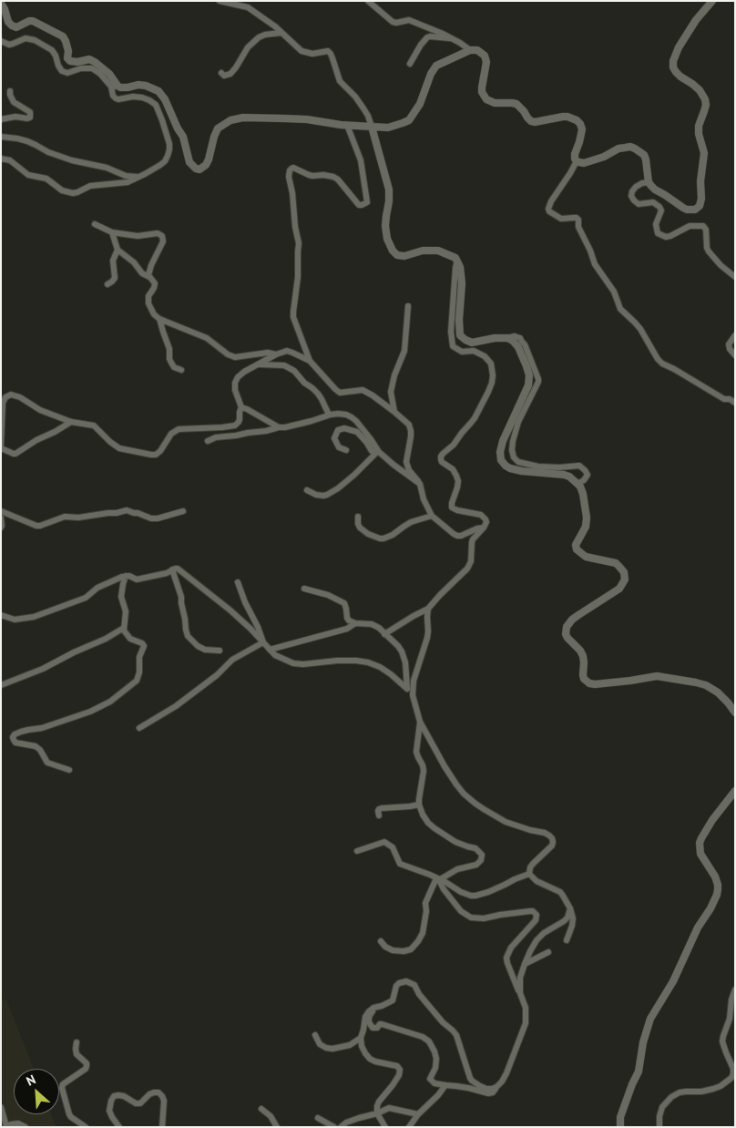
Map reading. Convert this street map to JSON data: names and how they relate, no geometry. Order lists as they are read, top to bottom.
{
  "north": "top left"
}
